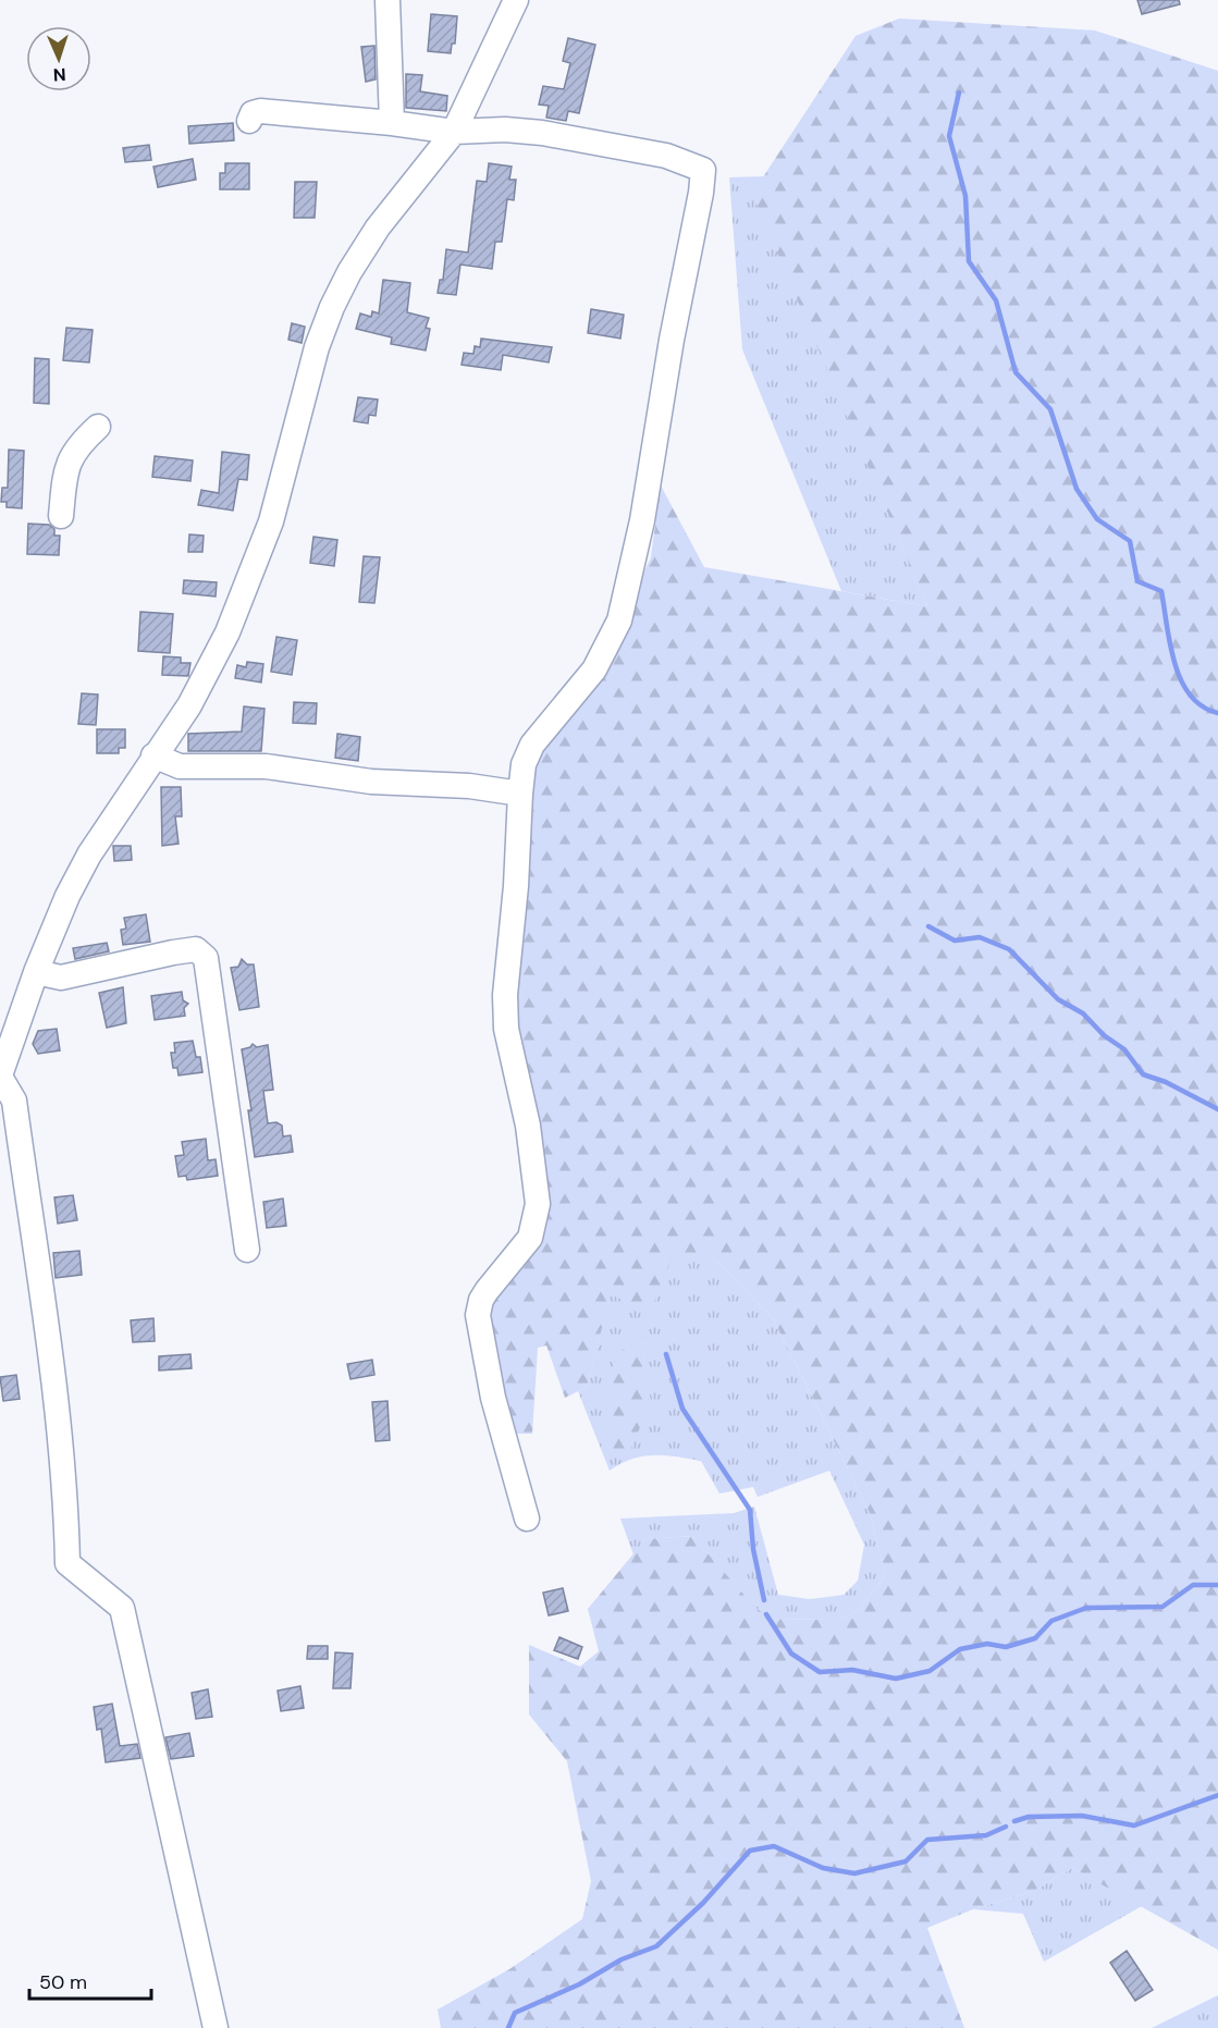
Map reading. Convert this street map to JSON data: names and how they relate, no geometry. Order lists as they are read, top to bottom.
{
  "scale_bar": "50 m",
  "north": "bottom"
}
